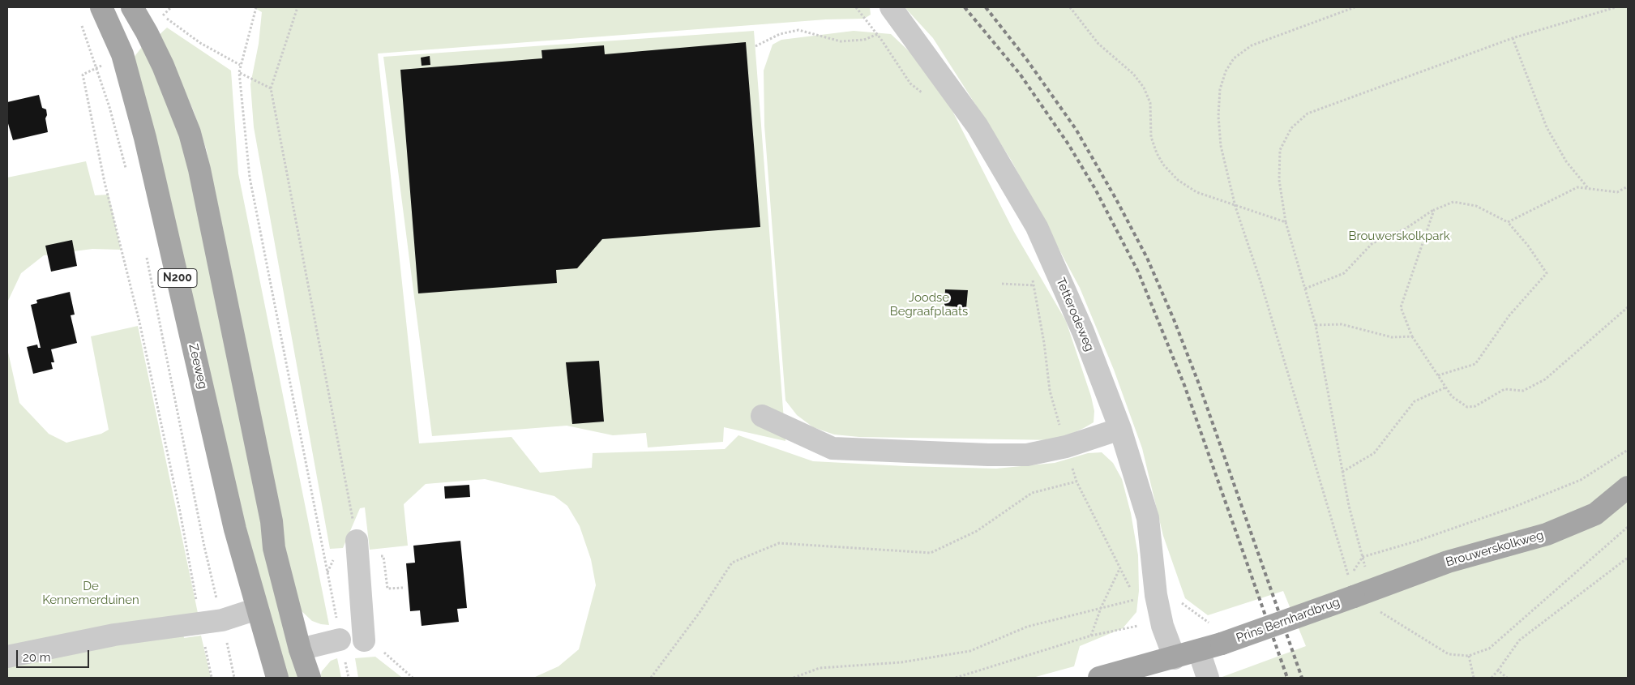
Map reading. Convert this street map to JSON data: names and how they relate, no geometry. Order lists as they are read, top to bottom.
{
  "streets": {
    "main road": [
      "N200",
      "Zeeweg",
      "Brouwerskolkweg",
      "Prins Bernhardbrug"
    ],
    "street": ["Tetterodeweg"]
  },
  "crossings": [
    ["Brouwerskolkweg", "Prins Bernhardbrug"]
  ],
  "parks": ["Brouwerskolkpark", "Joodse Begraafplaats", "De Kennemerduinen"],
  "scale_bar": "20 m"
}
